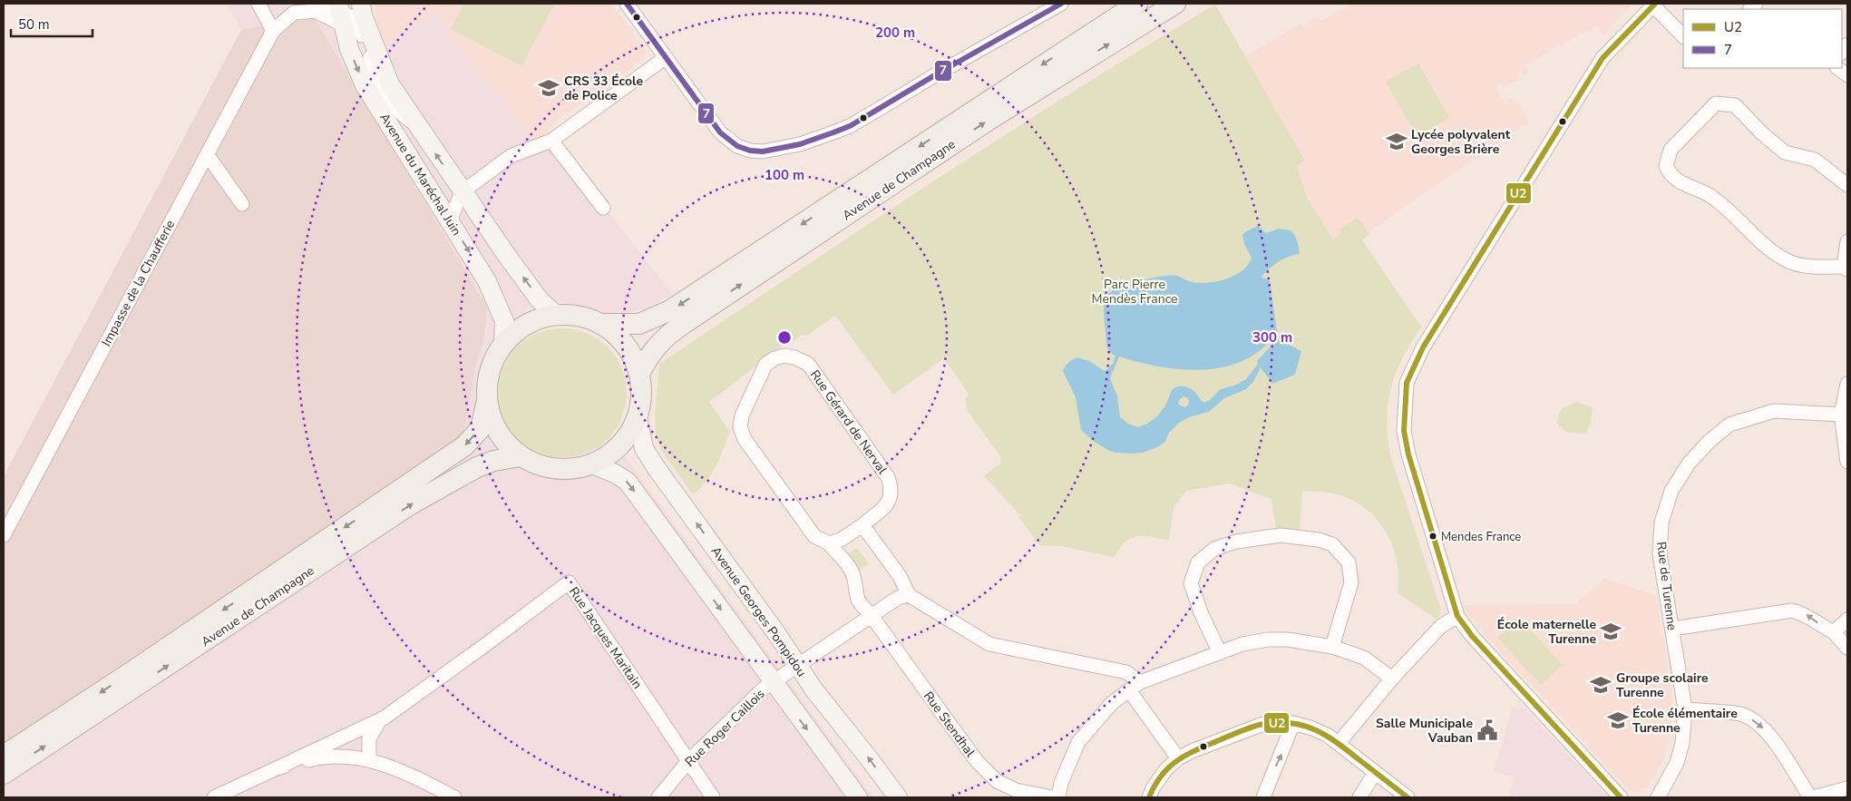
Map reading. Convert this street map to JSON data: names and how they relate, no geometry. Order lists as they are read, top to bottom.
{
  "streets": {
    "main road": ["Avenue du Maréchal Juin", "Avenue de Champagne", "Avenue Georges Pompidou"],
    "street": [
      "Impasse de la Chaufferie",
      "Rue Gérard de Nerval",
      "Rue de Turenne",
      "Rue Jacques Maritain",
      "Rue Stendhal",
      "Rue Roger Caillois"
    ]
  },
  "crossings": [
    ["Avenue du Maréchal Juin", "Avenue de Champagne"],
    ["Avenue du Maréchal Juin", "Avenue Georges Pompidou"],
    ["Avenue de Champagne", "Avenue Georges Pompidou"],
    ["Rue Gérard de Nerval", "Rue Stendhal"],
    ["Avenue Georges Pompidou", "Rue Roger Caillois"],
    ["Rue Jacques Maritain", "Rue Roger Caillois"],
    ["Rue Stendhal", "Rue Roger Caillois"]
  ],
  "parks": ["Parc Pierre Mendès France"],
  "places": {
    "school or university": [
      "CRS 33 École de Police",
      "Lycée polyvalent Georges Brière",
      "École maternelle Turenne",
      "Groupe scolaire Turenne",
      "École élémentaire Turenne"
    ],
    "other": ["Mendes France"],
    "public building": ["Salle Municipale Vauban"]
  },
  "lines": ["transit line U2", "transit line 7"],
  "legend": ["U2", "7"],
  "scale_bar": "50 m",
  "rings": ["200 m", "100 m", "300 m"]
}
